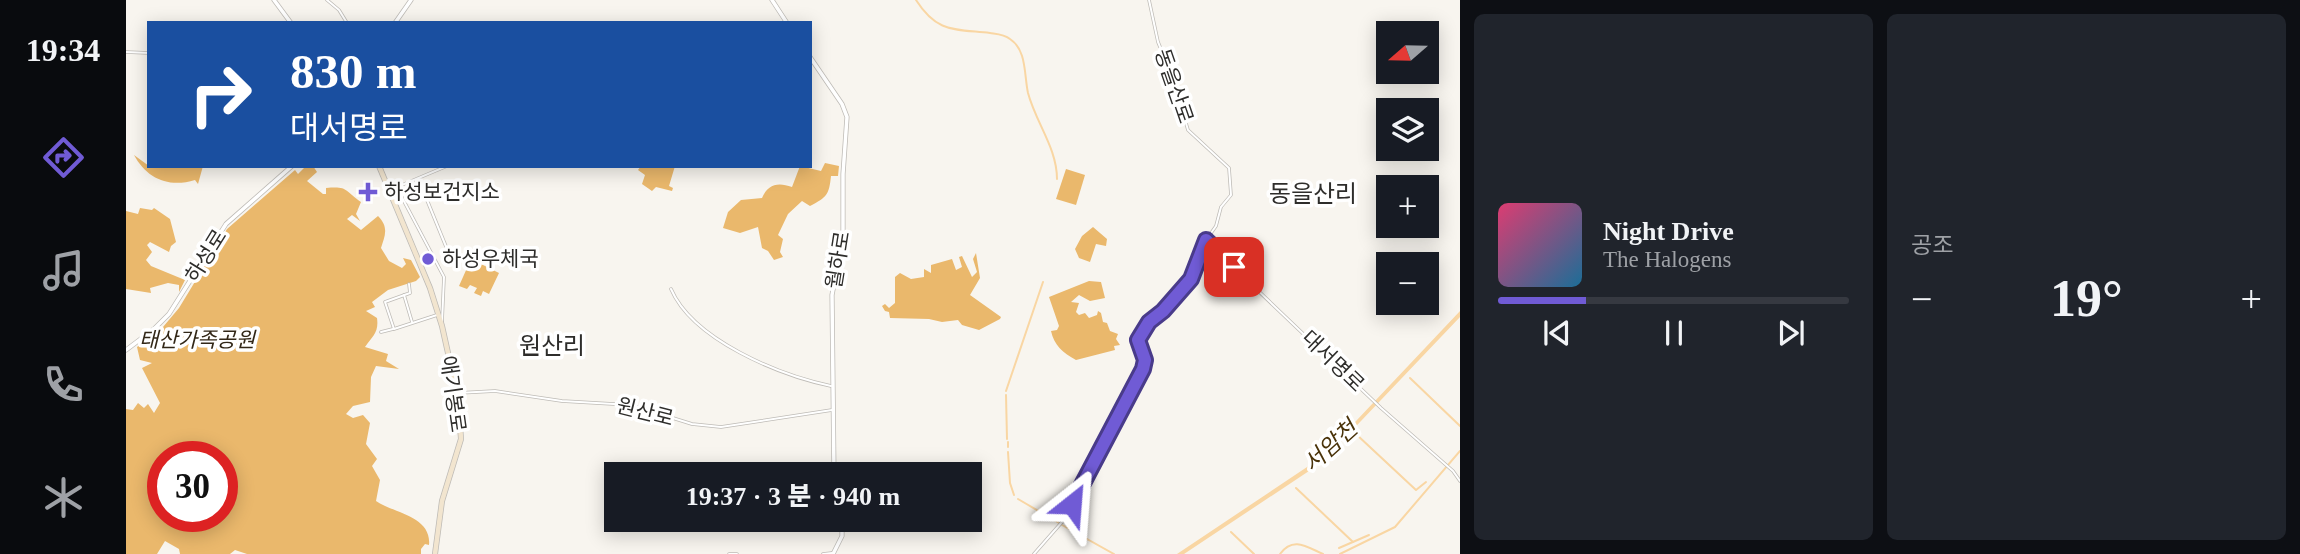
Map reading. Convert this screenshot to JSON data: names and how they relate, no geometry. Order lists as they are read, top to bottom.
{
  "streets": {
    "main road": ["애기봉로"],
    "street": [
      "동을산로",
      "하성로",
      "월하로",
      "대서명로",
      "원산로"
    ]
  },
  "crossings": [
    ["동을산로", "대서명로"],
    ["월하로", "원산로"],
    ["애기봉로", "원산로"]
  ],
  "districts": ["동을산리", "원산리"],
  "water": ["서암천"],
  "parks": ["태산가족공원"],
  "places": {
    "health": ["하성보건지소"],
    "other": ["하성우체국"]
  },
  "north": "left",
  "page": {
    "tabs": "19:34",
    "tile": "공조",
    "map_buttons": ["+", "−"],
    "turn": ["830 m", "대서명로"],
    "song": ["Night Drive", "The Halogens"],
    "heat": ["−", "19°", "+"],
    "limit": "30",
    "trip": "19:37 · 3 분 · 940 m"
  }
}
